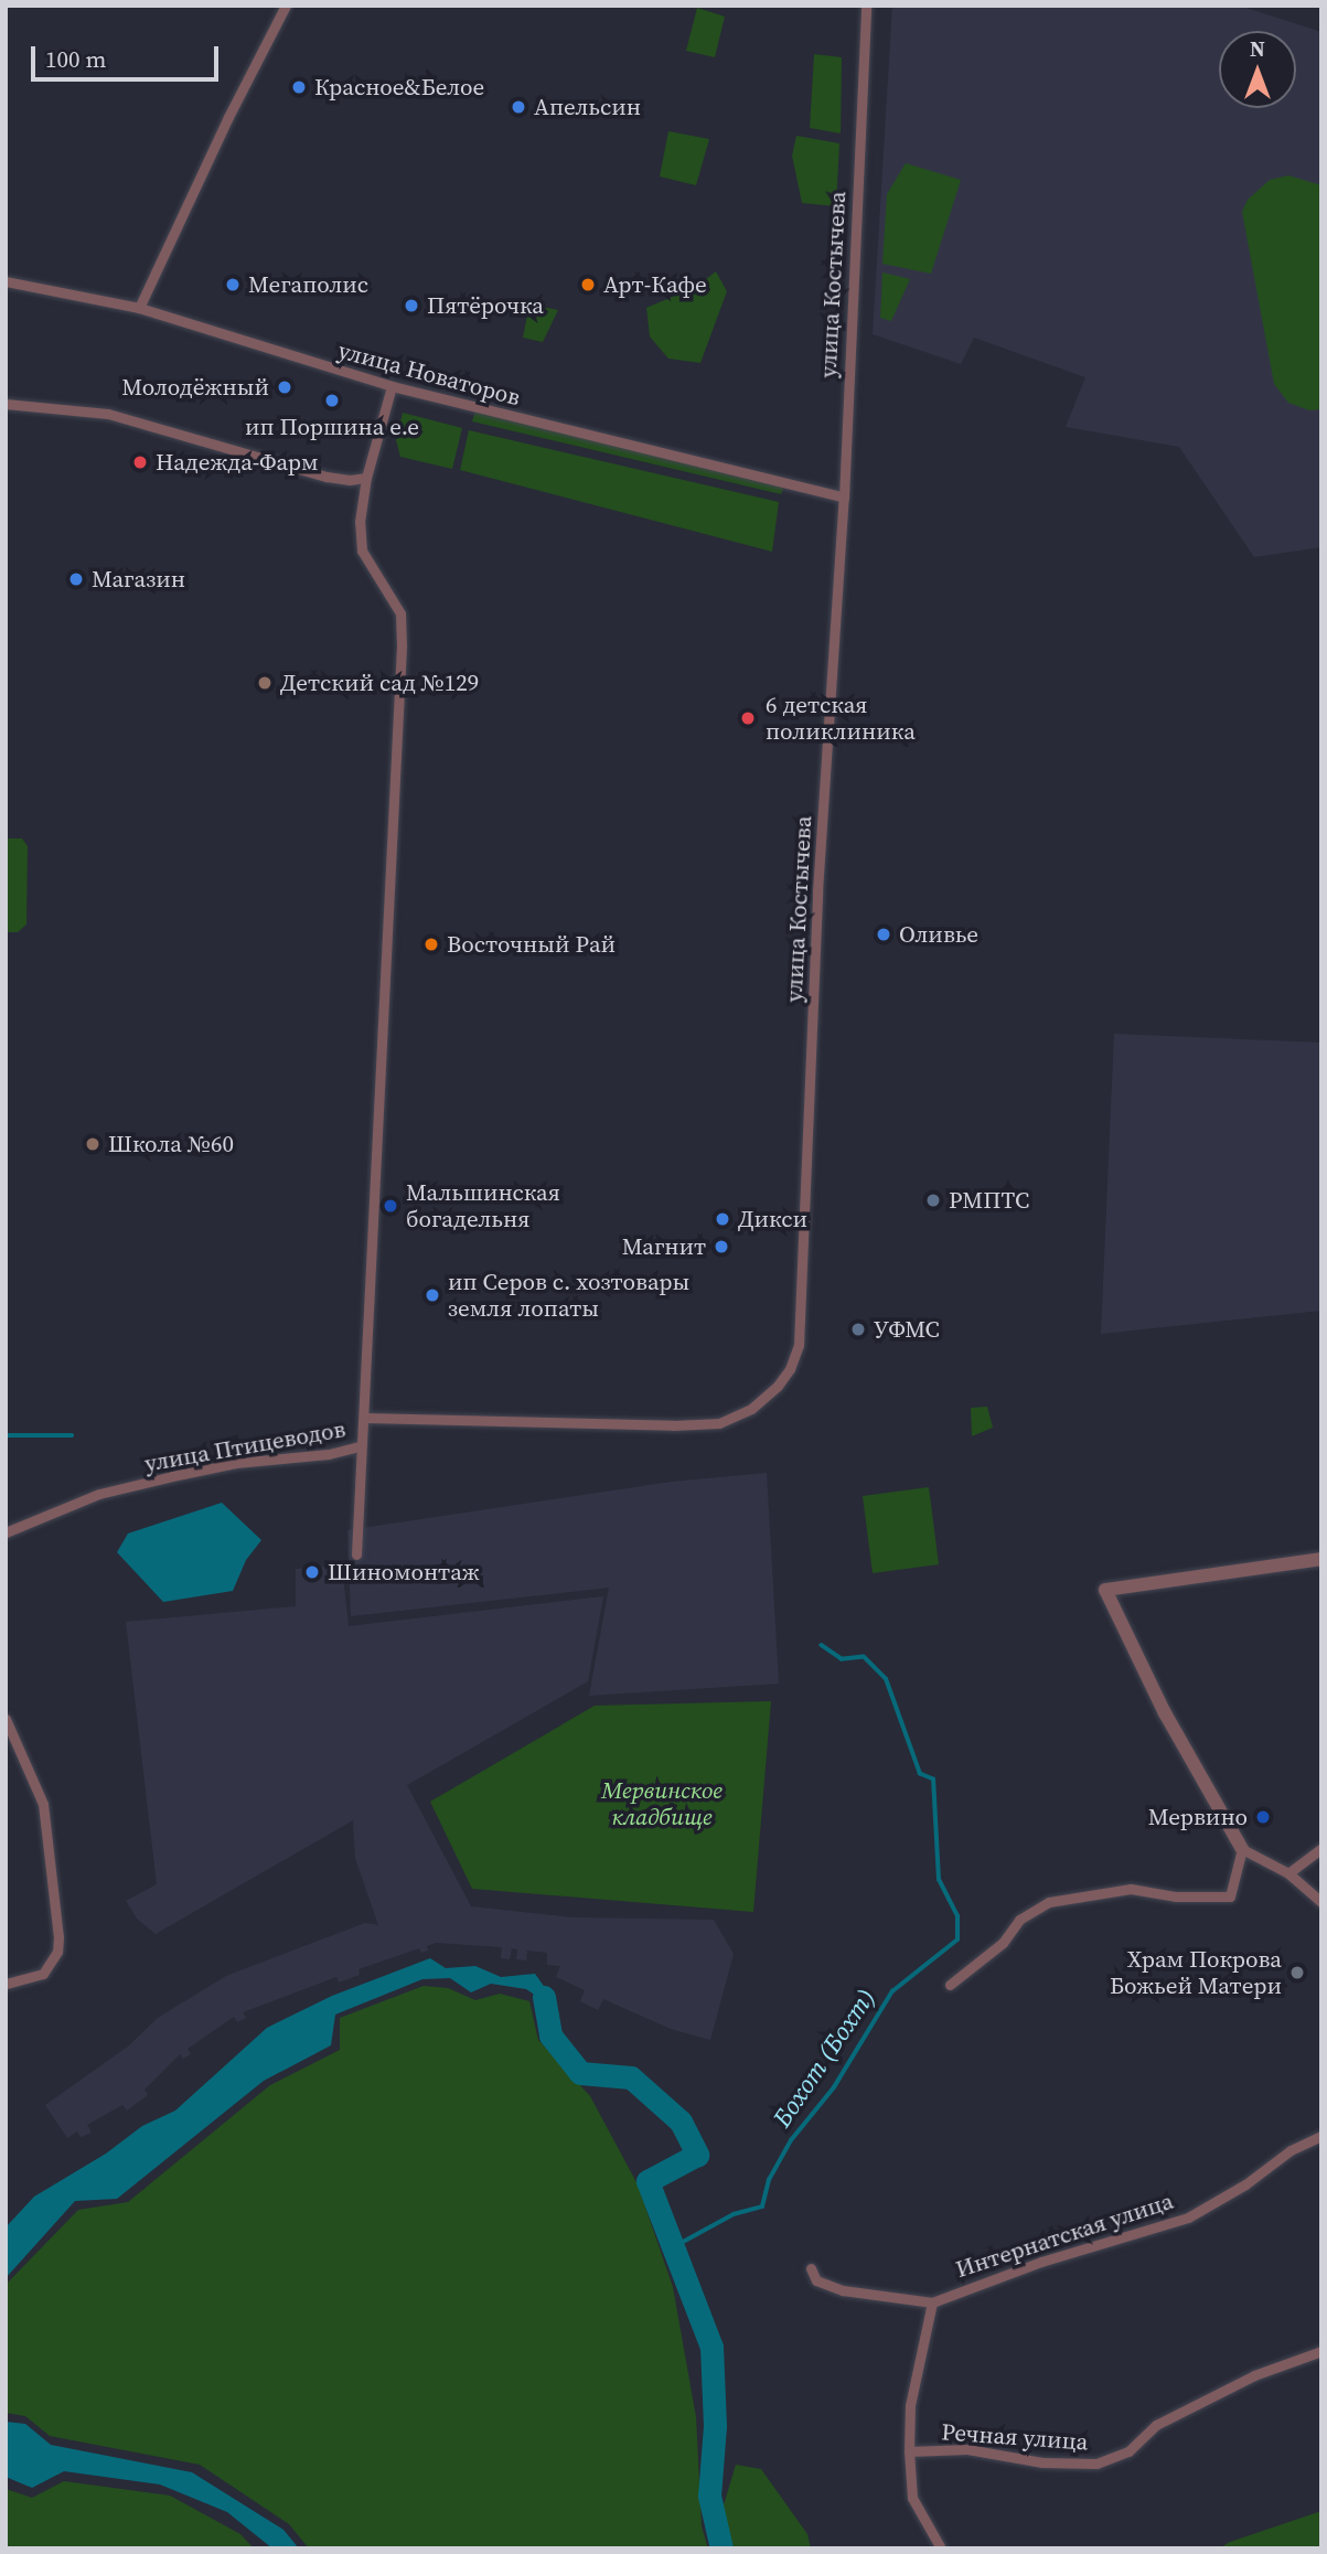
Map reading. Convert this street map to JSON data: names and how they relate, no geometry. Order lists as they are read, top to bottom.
{
  "streets": {
    "street": [
      "улица Костычева",
      "улица Новаторов",
      "улица Птицеводов",
      "Интернатская улица",
      "Речная улица"
    ]
  },
  "crossings": [
    ["улица Костычева", "улица Новаторов"],
    ["Интернатская улица", "Речная улица"]
  ],
  "water": ["Бохот (Бохт)"],
  "parks": ["Мервинское кладбище"],
  "places": [
    "Красное&Белое",
    "Апельсин",
    "Мегаполис",
    "Арт-Кафе",
    "Пятёрочка",
    "Молодёжный",
    "ип Поршина е.е",
    "Надежда-Фарм",
    "Магазин",
    "Детский сад №129",
    "6 детская поликлиника",
    "Оливье",
    "Восточный Рай",
    "Школа №60",
    "РМПТС",
    "Мальшинская богадельня",
    "Дикси",
    "Магнит",
    "ип Серов с. хозтовары земля лопаты",
    "УФМС",
    "Шиномонтаж",
    "Мервино",
    "Храм Покрова Божьей Матери"
  ],
  "scale_bar": "100 m",
  "north": "top"
}
